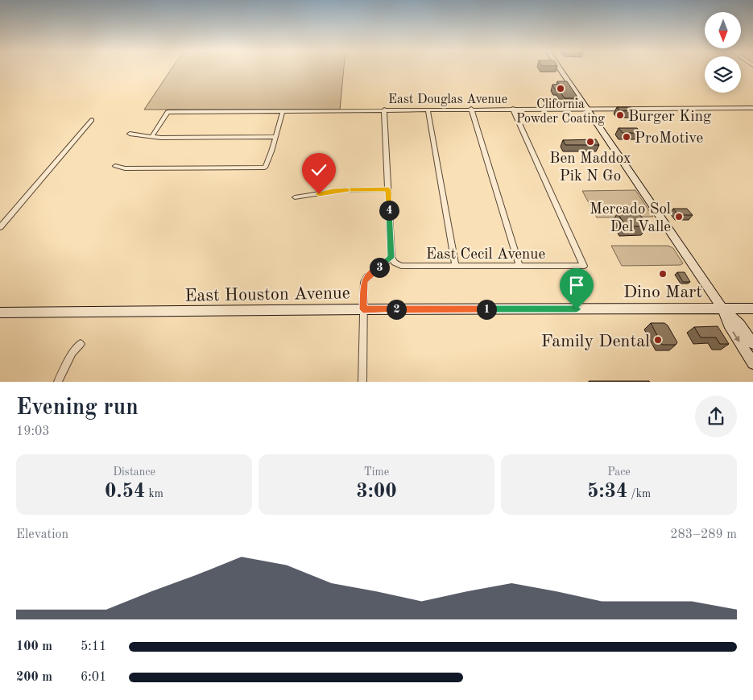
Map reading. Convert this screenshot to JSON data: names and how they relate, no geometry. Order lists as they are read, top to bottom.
{
  "streets": {
    "main road": ["East Houston Avenue"],
    "street": ["East Douglas Avenue", "East Cecil Avenue"]
  },
  "crossings": [
    ["East Douglas Avenue", "East Cecil Avenue"]
  ],
  "places": [
    "Clifornia Powder Coating",
    "Burger King",
    "ProMotive",
    "Ben Maddox Pik N Go",
    "Mercado Sol Del Valle",
    "Dino Mart",
    "Family Dental"
  ],
  "north": "bottom",
  "page": {
    "pins": [
      "4",
      "3",
      "1",
      "2"
    ],
    "heading": ["Evening run", "19:03"],
    "stats": [
      ["Distance", "0.54 km"],
      ["Time", "3:00"],
      ["Pace", "5:34 /km"]
    ],
    "chart": ["Elevation", "283–289 m"],
    "list": [
      {
        "name": "100 m",
        "note": "5:11"
      },
      {
        "name": "200 m",
        "note": "6:01"
      }
    ]
  }
}
